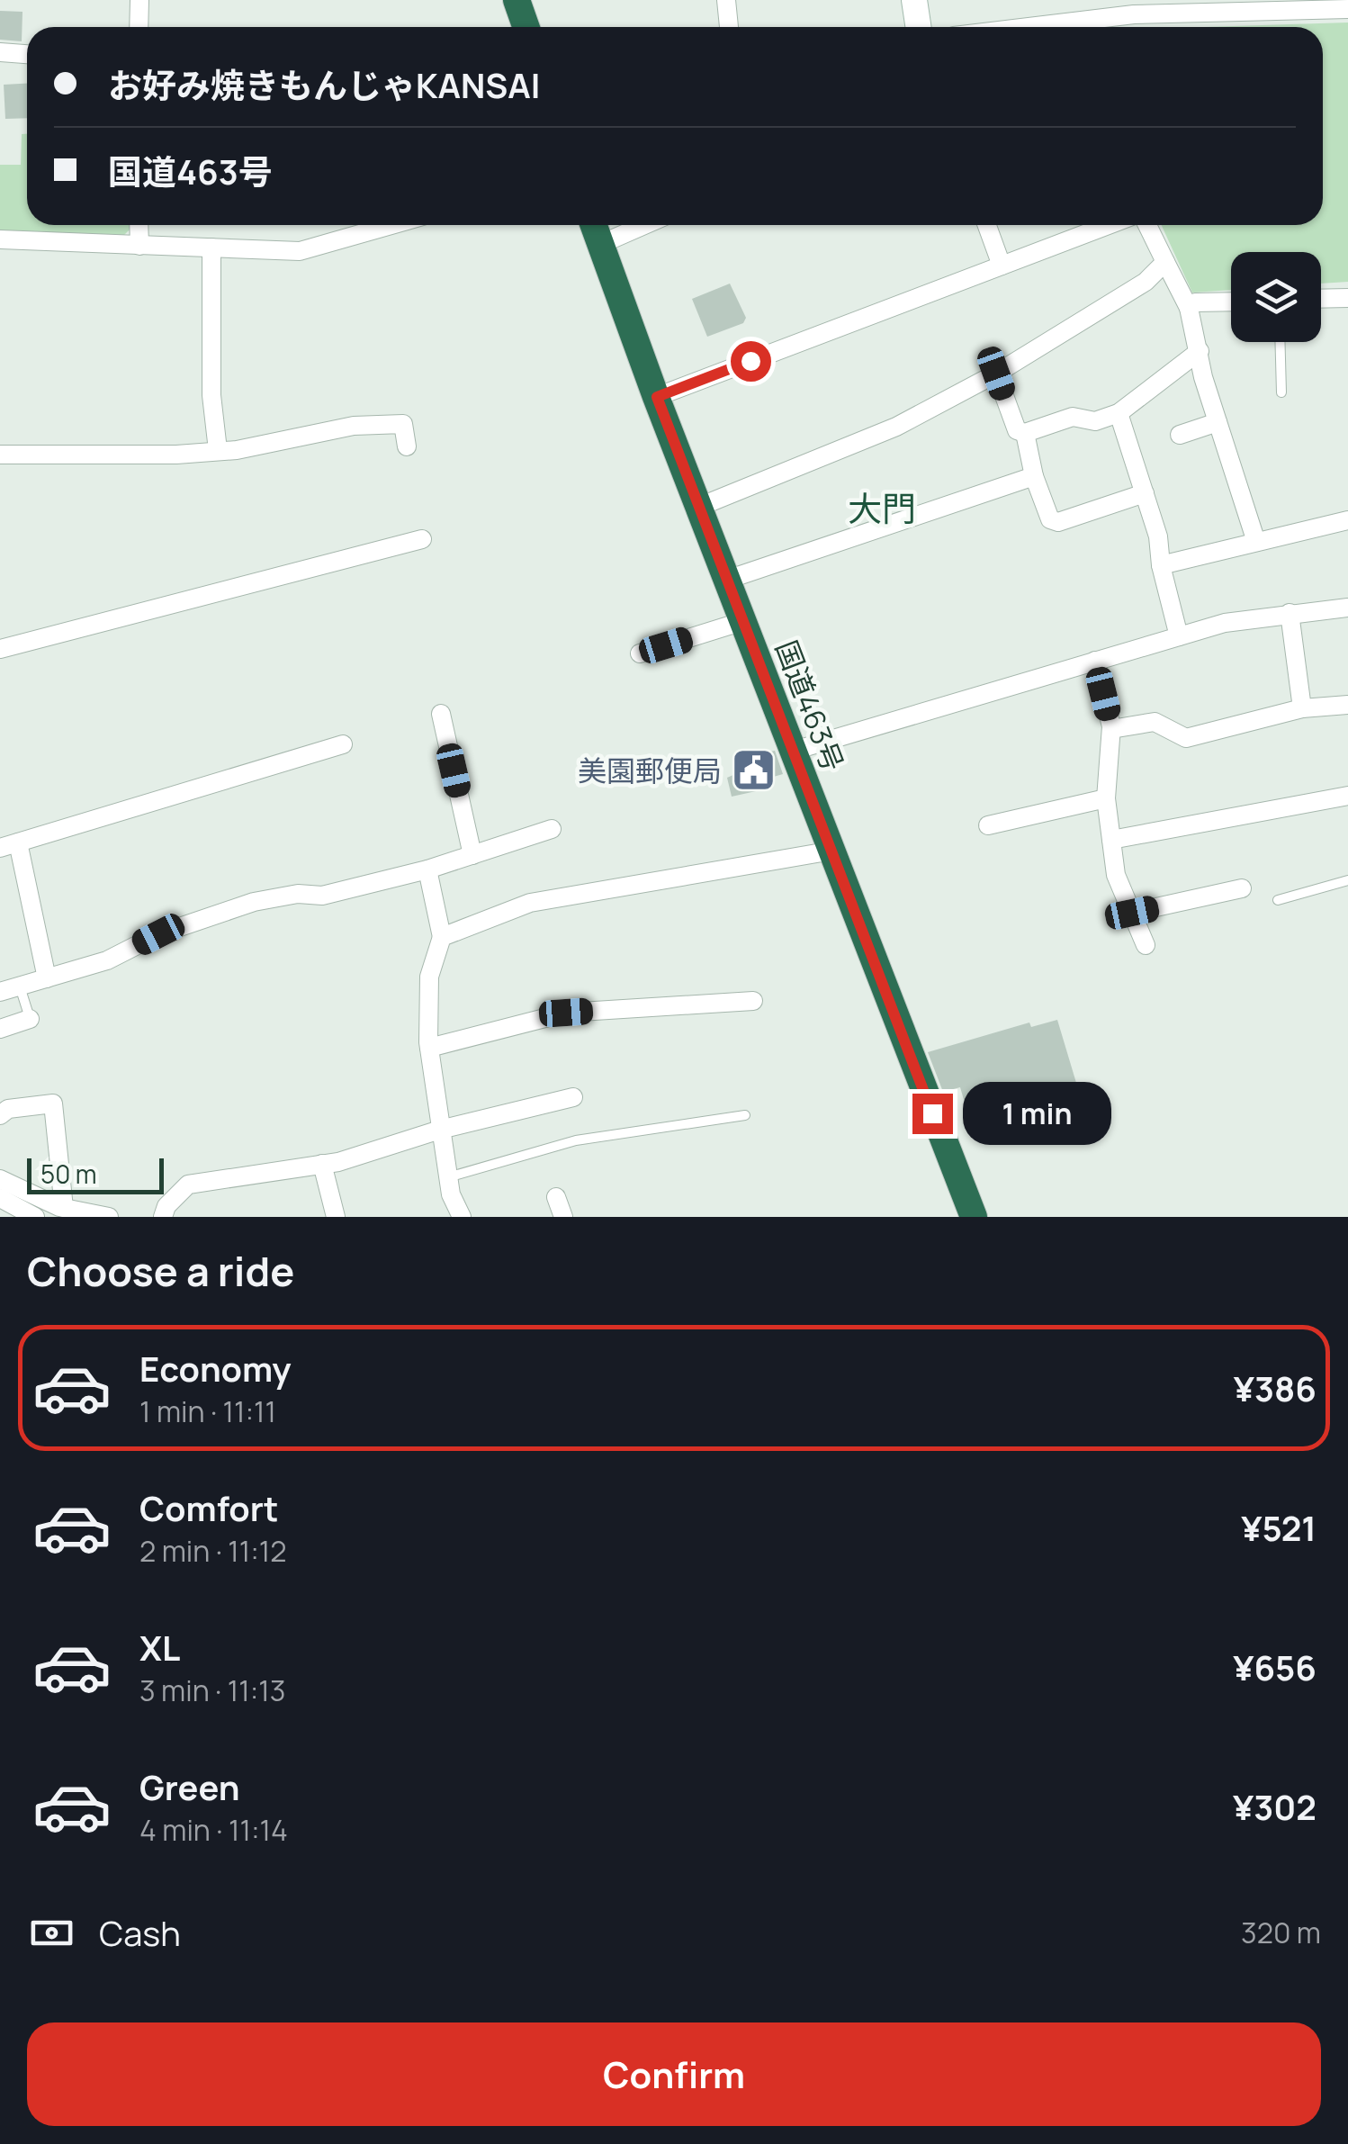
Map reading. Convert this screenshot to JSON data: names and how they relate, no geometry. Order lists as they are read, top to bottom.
{
  "streets": {
    "highway": ["国道463号"]
  },
  "districts": ["大門"],
  "places": {
    "public building": ["美園郵便局"]
  },
  "scale_bar": "50 m",
  "page": {
    "banner": ["お好み焼きもんじゃKANSAI", "国道463号"],
    "bubble": "1 min",
    "scale": "50 m",
    "heading": "Choose a ride",
    "list": [
      {
        "name": "Economy",
        "note": "1 min · 11:11",
        "value": "¥386"
      },
      {
        "name": "Comfort",
        "note": "2 min · 11:12",
        "value": "¥521"
      },
      {
        "name": "XL",
        "note": "3 min · 11:13",
        "value": "¥656"
      },
      {
        "name": "Green",
        "note": "4 min · 11:14",
        "value": "¥302"
      }
    ],
    "pay": ["Cash", "320 m"],
    "buttons": "Confirm"
  }
}
